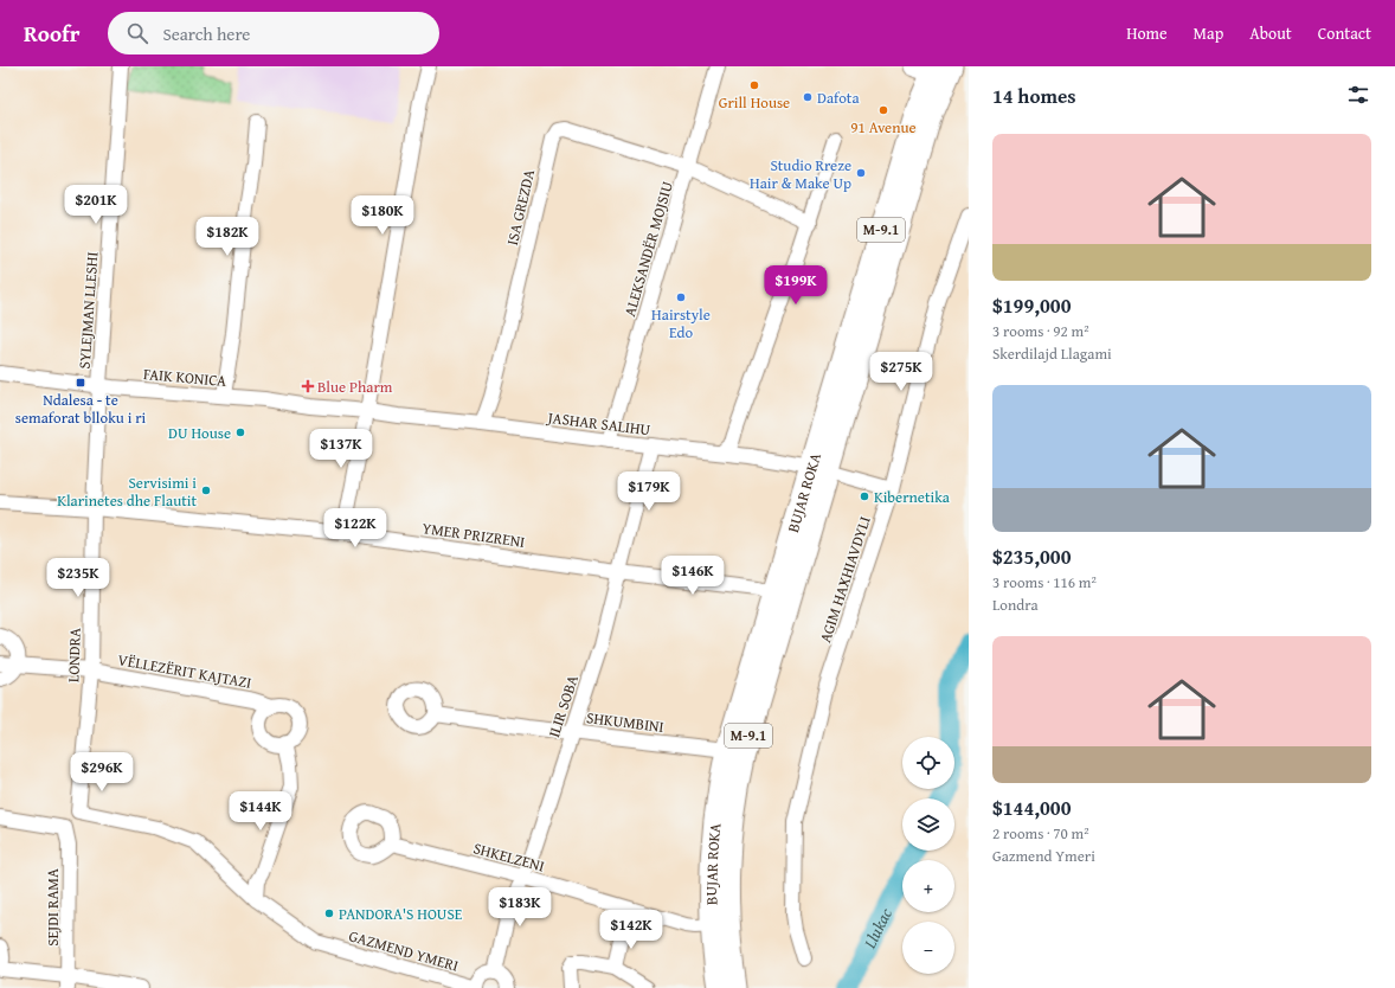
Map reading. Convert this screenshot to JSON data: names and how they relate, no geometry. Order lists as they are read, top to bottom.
{
  "streets": {
    "main road": ["M-9.1", "BUJAR ROKA"],
    "street": [
      "ISA GREZDA",
      "ALEKSANDËR MOJSIU",
      "SYLEJMAN LLESHI",
      "FAIK KONICA",
      "JASHAR SALIHU",
      "YMER PRIZRENI",
      "AGIM HAXHIAVDYLI",
      "LONDRA",
      "VËLLEZËRIT KAJTAZI",
      "ILIR SOBA",
      "SHKUMBINI",
      "SHKELZENI",
      "SEJDI RAMA",
      "GAZMEND YMERI"
    ]
  },
  "crossings": [
    ["ISA GREZDA", "ALEKSANDËR MOJSIU"],
    ["ISA GREZDA", "JASHAR SALIHU"],
    ["M-9.1", "BUJAR ROKA"],
    ["M-9.1", "SHKELZENI"],
    ["ALEKSANDËR MOJSIU", "JASHAR SALIHU"],
    ["SYLEJMAN LLESHI", "FAIK KONICA"],
    ["SYLEJMAN LLESHI", "LONDRA"],
    ["FAIK KONICA", "JASHAR SALIHU"],
    ["FAIK KONICA", "LONDRA"],
    ["JASHAR SALIHU", "BUJAR ROKA"],
    ["JASHAR SALIHU", "ILIR SOBA"],
    ["BUJAR ROKA", "YMER PRIZRENI"],
    ["BUJAR ROKA", "AGIM HAXHIAVDYLI"],
    ["BUJAR ROKA", "SHKUMBINI"],
    ["BUJAR ROKA", "SHKELZENI"],
    ["YMER PRIZRENI", "LONDRA"],
    ["YMER PRIZRENI", "ILIR SOBA"],
    ["LONDRA", "VËLLEZËRIT KAJTAZI"],
    ["LONDRA", "GAZMEND YMERI"],
    ["ILIR SOBA", "SHKUMBINI"],
    ["ILIR SOBA", "SHKELZENI"]
  ],
  "water": ["Llukac"],
  "places": {
    "other": [
      "Grill House",
      "Dafota",
      "91 Avenue",
      "Studio Rreze Hair & Make Up",
      "Hairstyle Edo",
      "DU House",
      "Servisimi i Klarinetes dhe Flautit",
      "Kibernetika",
      "PANDORA'S HOUSE"
    ],
    "transit": ["Ndalesa - te semaforat blloku i ri"],
    "health": ["Blue Pharm"]
  },
  "page": {
    "header": "Roofr",
    "search": "Search here",
    "nav": [
      "Home",
      "Map",
      "About",
      "Contact"
    ],
    "heading": "14 homes",
    "list": [
      {
        "name": "$199,000",
        "note": "3 rooms · 92 m² · Skerdilajd Llagami"
      },
      {
        "name": "$235,000",
        "note": "3 rooms · 116 m² · Londra"
      },
      {
        "name": "$144,000",
        "note": "2 rooms · 70 m² · Gazmend Ymeri"
      }
    ],
    "price": [
      "$201K",
      "$180K",
      "$182K",
      "$199K",
      "$275K",
      "$137K",
      "$179K",
      "$122K",
      "$146K",
      "$235K",
      "$296K",
      "$144K",
      "$183K",
      "$142K"
    ],
    "map_buttons": ["+", "−"]
  }
}
